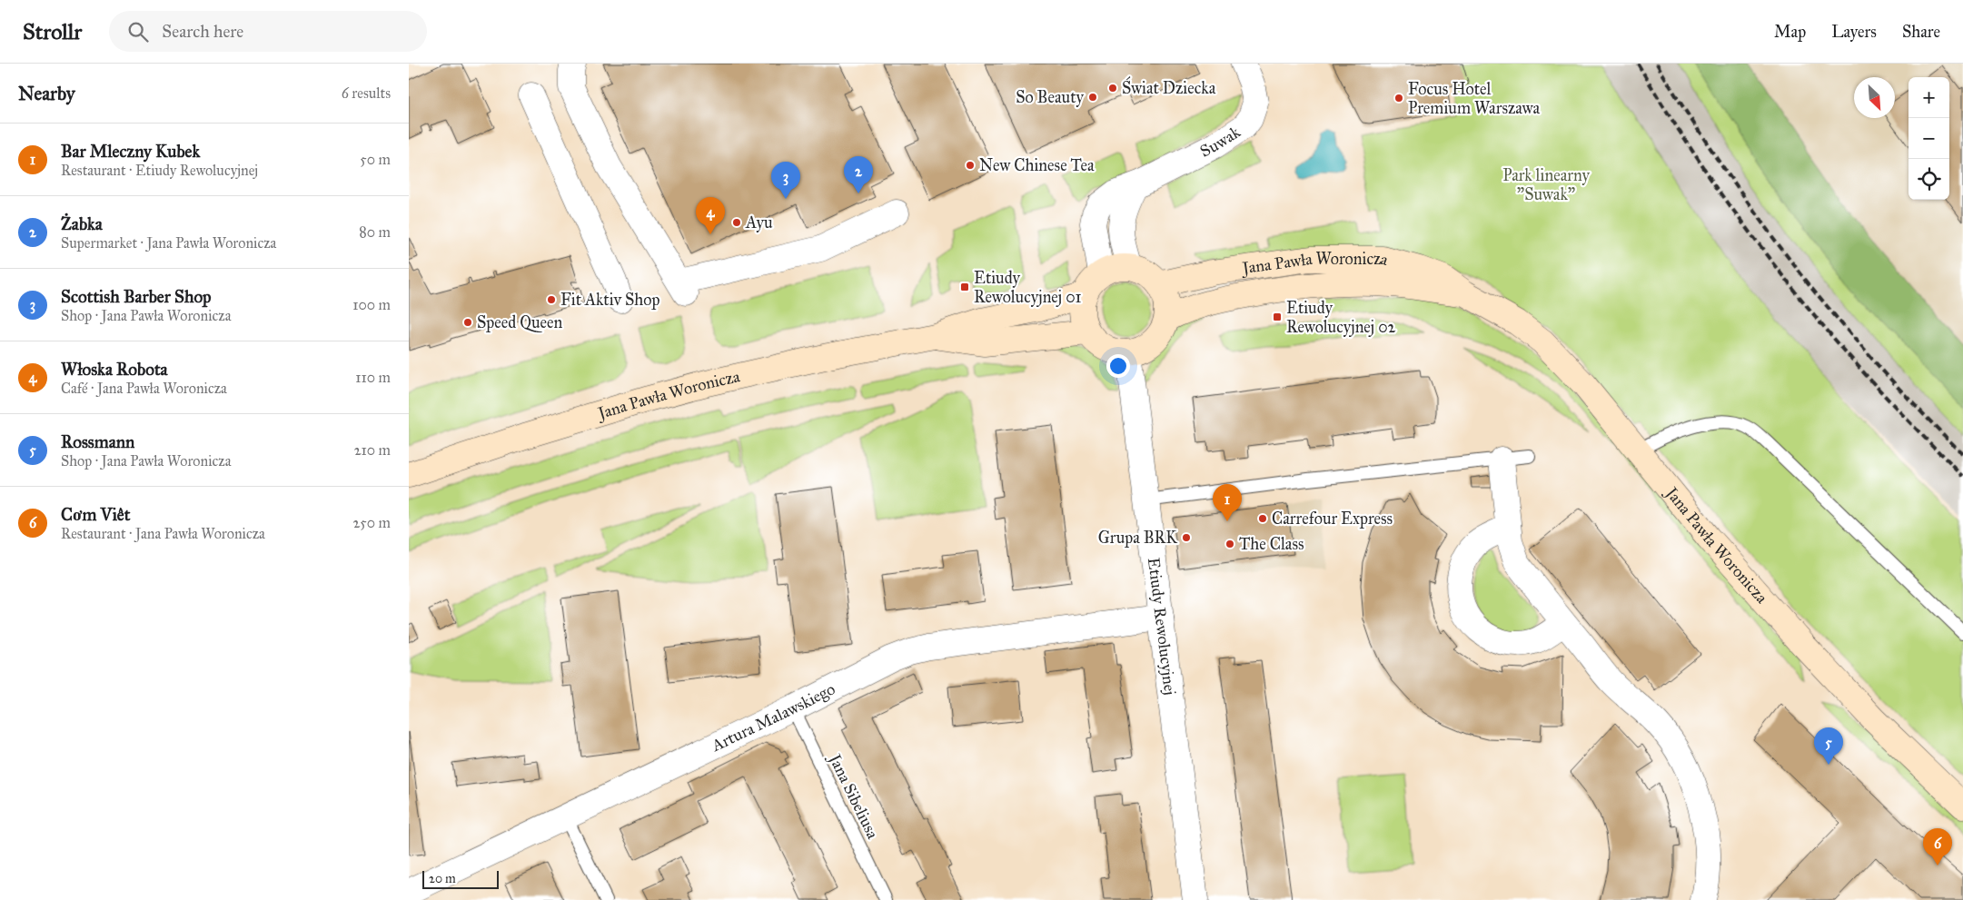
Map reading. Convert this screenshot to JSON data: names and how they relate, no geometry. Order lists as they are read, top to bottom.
{
  "streets": {
    "street": [
      "Suwak",
      "Jana Pawła Woronicza",
      "Etiudy Rewolucyjnej",
      "Artura Malawskiego"
    ],
    "lane": ["Jana Sibeliusa"]
  },
  "crossings": [
    ["Suwak", "Jana Pawła Woronicza"],
    ["Suwak", "Etiudy Rewolucyjnej"],
    ["Jana Pawła Woronicza", "Etiudy Rewolucyjnej"],
    ["Etiudy Rewolucyjnej", "Artura Malawskiego"],
    ["Artura Malawskiego", "Jana Sibeliusa"]
  ],
  "parks": ["Park linearny \"Suwak\""],
  "places": {
    "other": [
      "Świat Dziecka",
      "So Beauty",
      "Focus Hotel Premium Warszawa",
      "New Chinese Tea",
      "Ayu",
      "Fit Aktiv Shop",
      "Speed Queen",
      "Carrefour Express",
      "Grupa BRK",
      "The Class"
    ],
    "transit": ["Etiudy Rewolucyjnej 01", "Etiudy Rewolucyjnej 02"]
  },
  "scale_bar": "20 m",
  "north": "bottom right",
  "page": {
    "header": "Strollr",
    "search": "Search here",
    "nav": ["Map", "Layers", "Share"],
    "heading": ["Nearby", "6 results"],
    "map_buttons": ["+", "−"],
    "list": [
      {
        "mark": "1",
        "name": "Bar Mleczny Kubek",
        "note": "Restaurant · Etiudy Rewolucyjnej",
        "value": "50 m"
      },
      {
        "mark": "2",
        "name": "Żabka",
        "note": "Supermarket · Jana Pawła Woronicza",
        "value": "80 m"
      },
      {
        "mark": "3",
        "name": "Scottish Barber Shop",
        "note": "Shop · Jana Pawła Woronicza",
        "value": "100 m"
      },
      {
        "mark": "4",
        "name": "Włoska Robota",
        "note": "Café · Jana Pawła Woronicza",
        "value": "110 m"
      },
      {
        "mark": "5",
        "name": "Rossmann",
        "note": "Shop · Jana Pawła Woronicza",
        "value": "210 m"
      },
      {
        "mark": "6",
        "name": "Cơm Viêt",
        "note": "Restaurant · Jana Pawła Woronicza",
        "value": "250 m"
      }
    ],
    "pins": [
      "2",
      "3",
      "4",
      "1",
      "5",
      "6"
    ],
    "scale": "20 m"
  }
}
